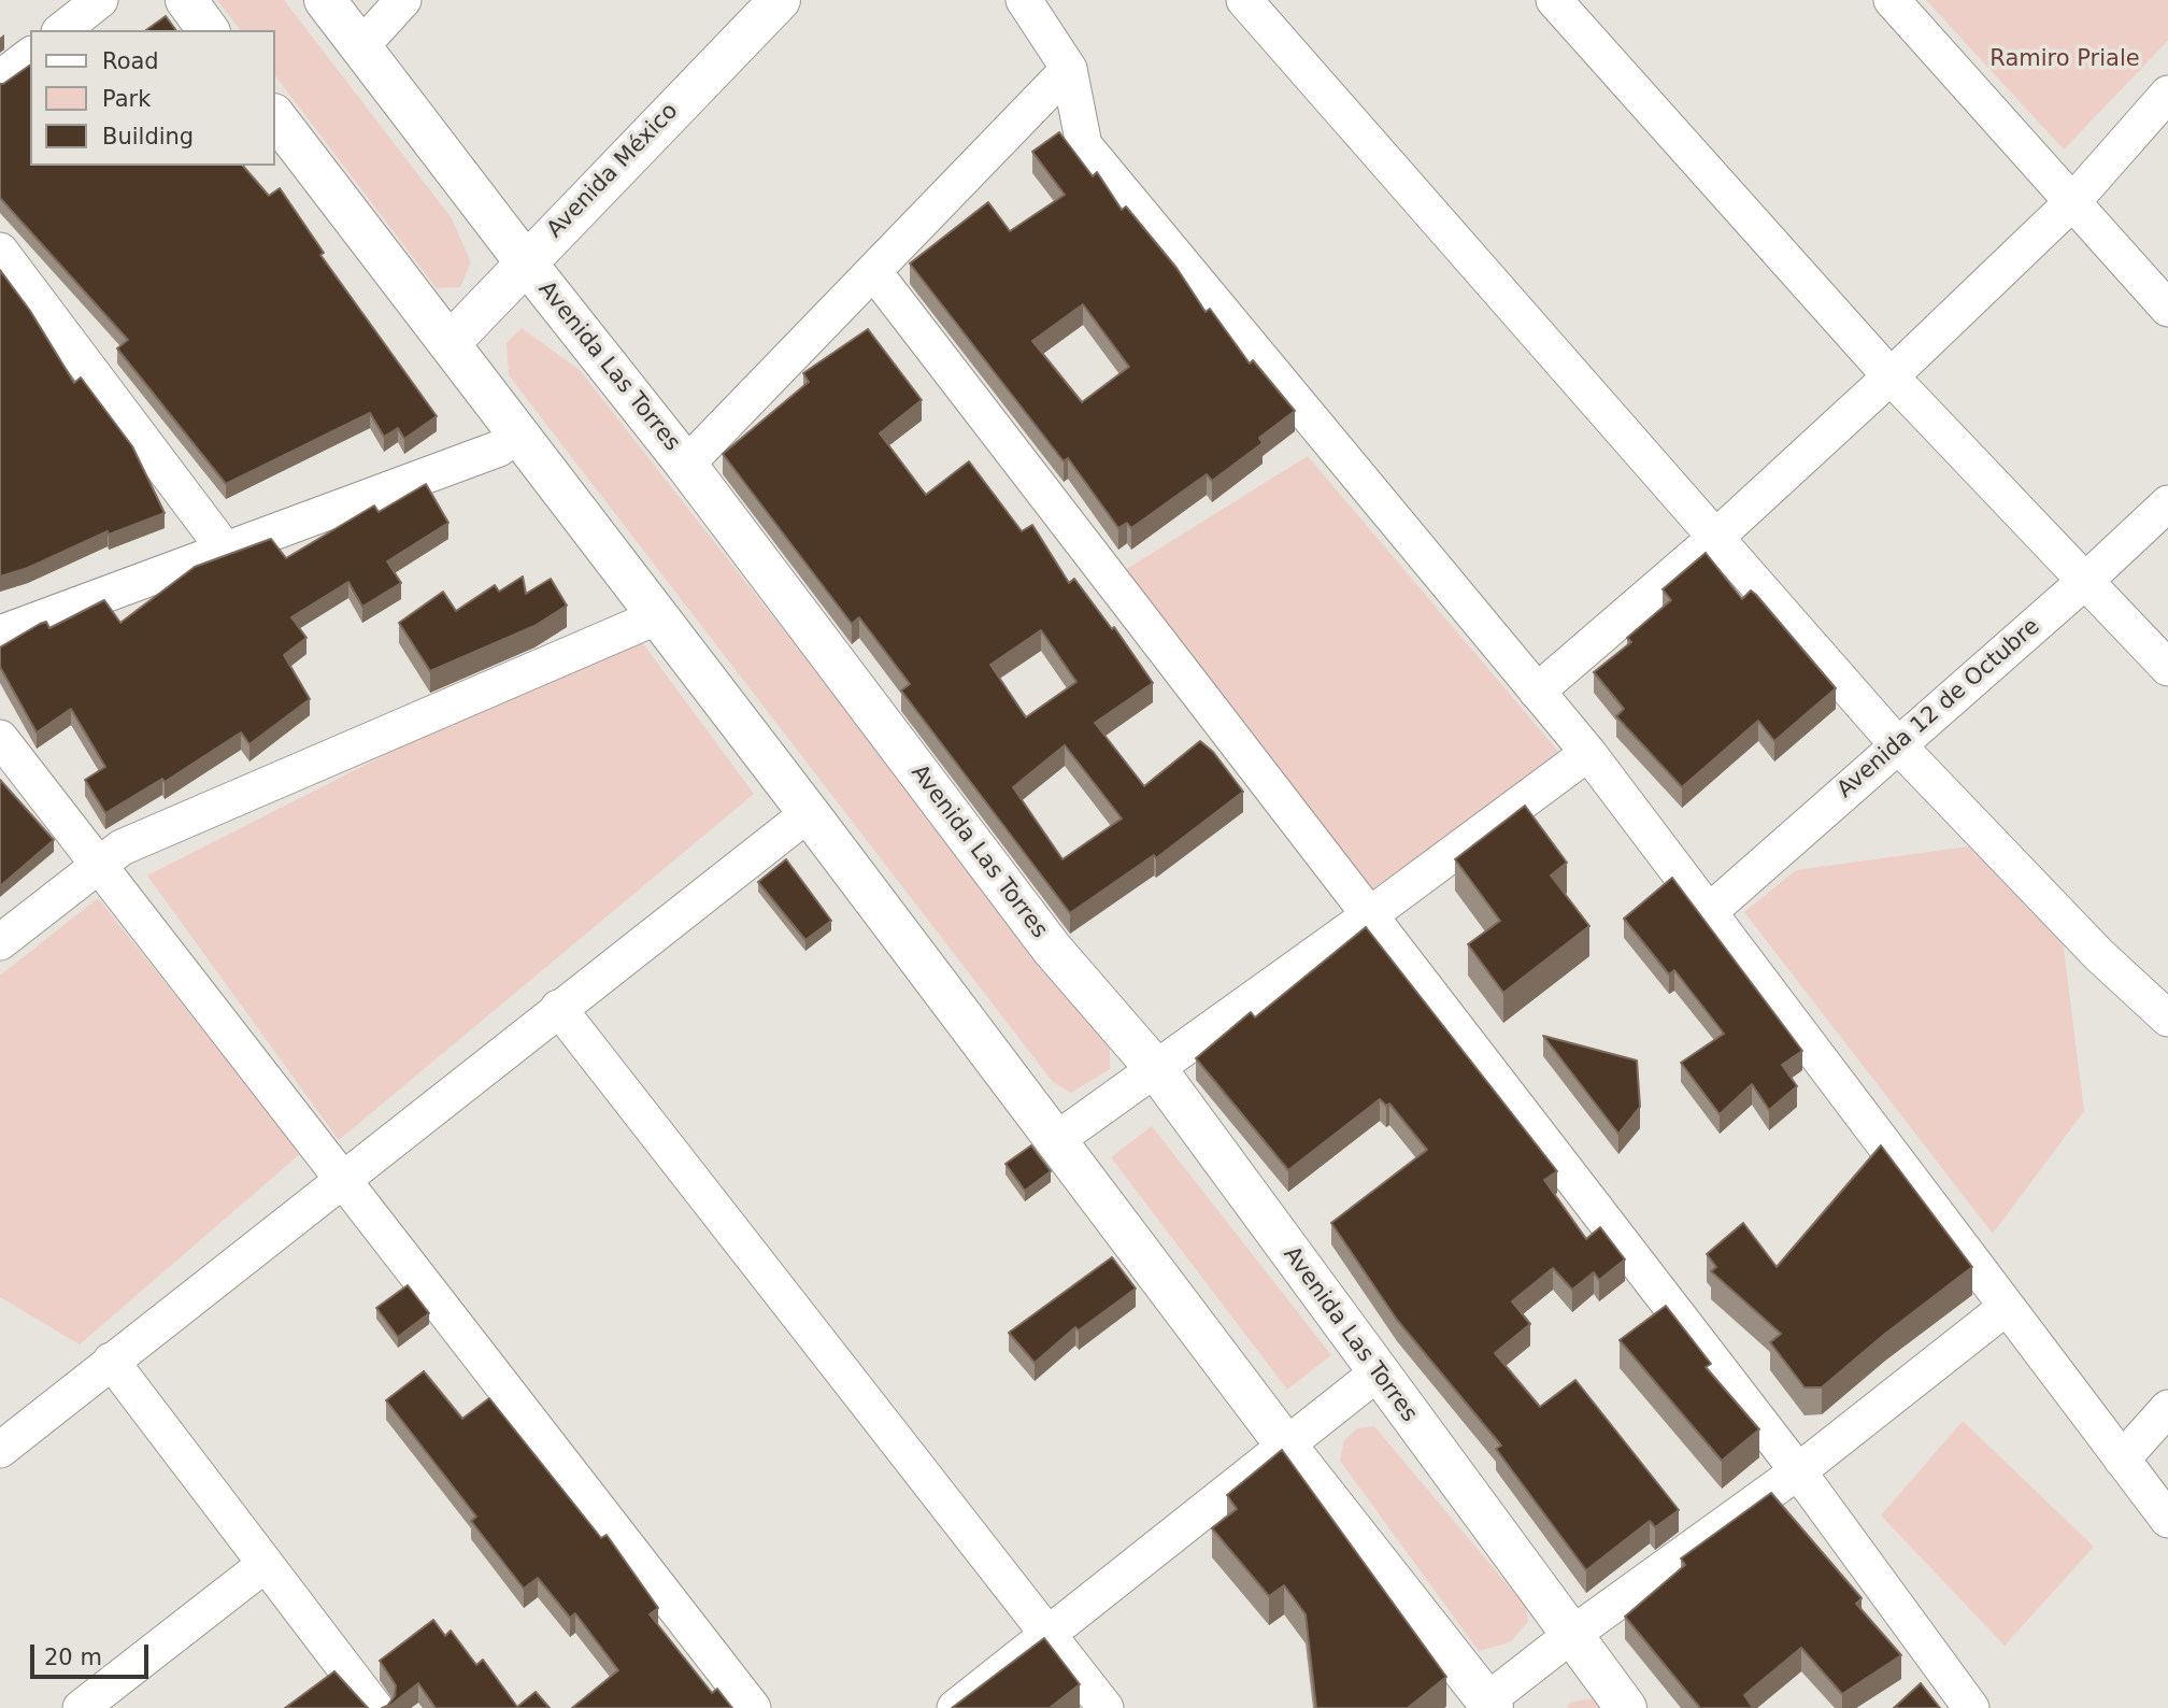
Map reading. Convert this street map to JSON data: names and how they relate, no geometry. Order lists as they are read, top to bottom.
{
  "streets": {
    "street": ["Avenida México", "Avenida Las Torres", "Avenida 12 de Octubre"]
  },
  "crossings": [
    ["Avenida México", "Avenida Las Torres"]
  ],
  "parks": ["Ramiro Priale"],
  "legend": ["Road", "Park", "Building"],
  "scale_bar": "20 m"
}
